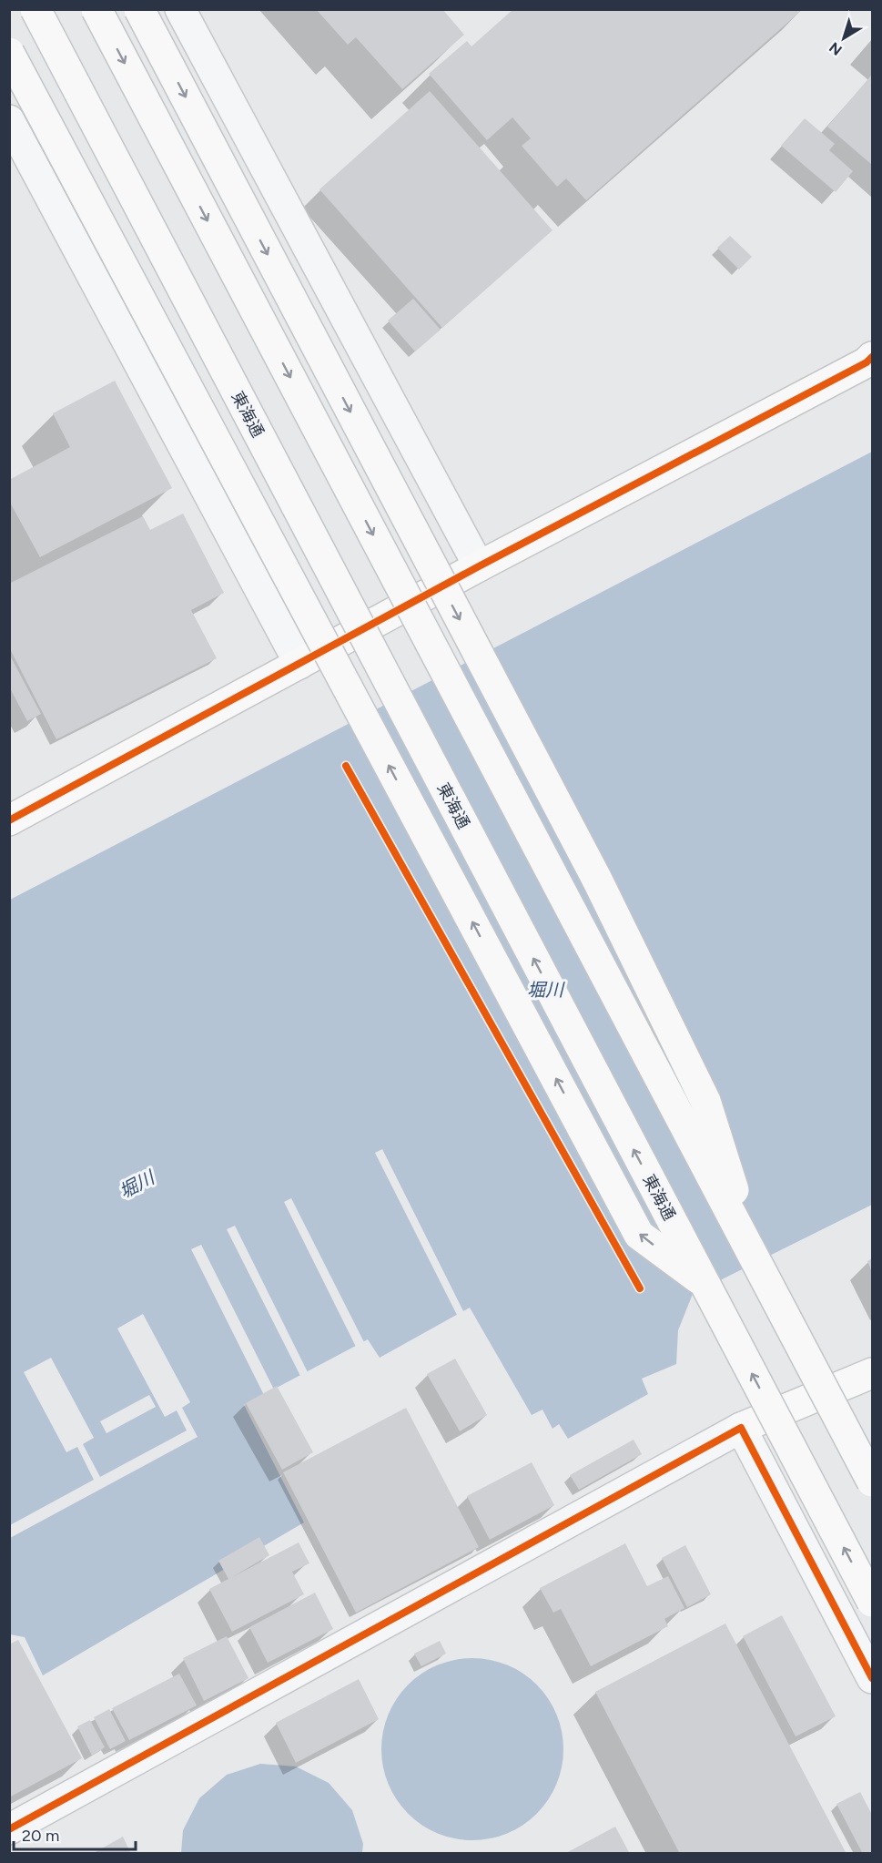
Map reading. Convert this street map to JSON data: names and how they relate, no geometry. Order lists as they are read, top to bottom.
{
  "streets": {
    "main road": ["東海通"]
  },
  "water": ["堀川"],
  "scale_bar": "20 m",
  "north": "bottom left"
}
